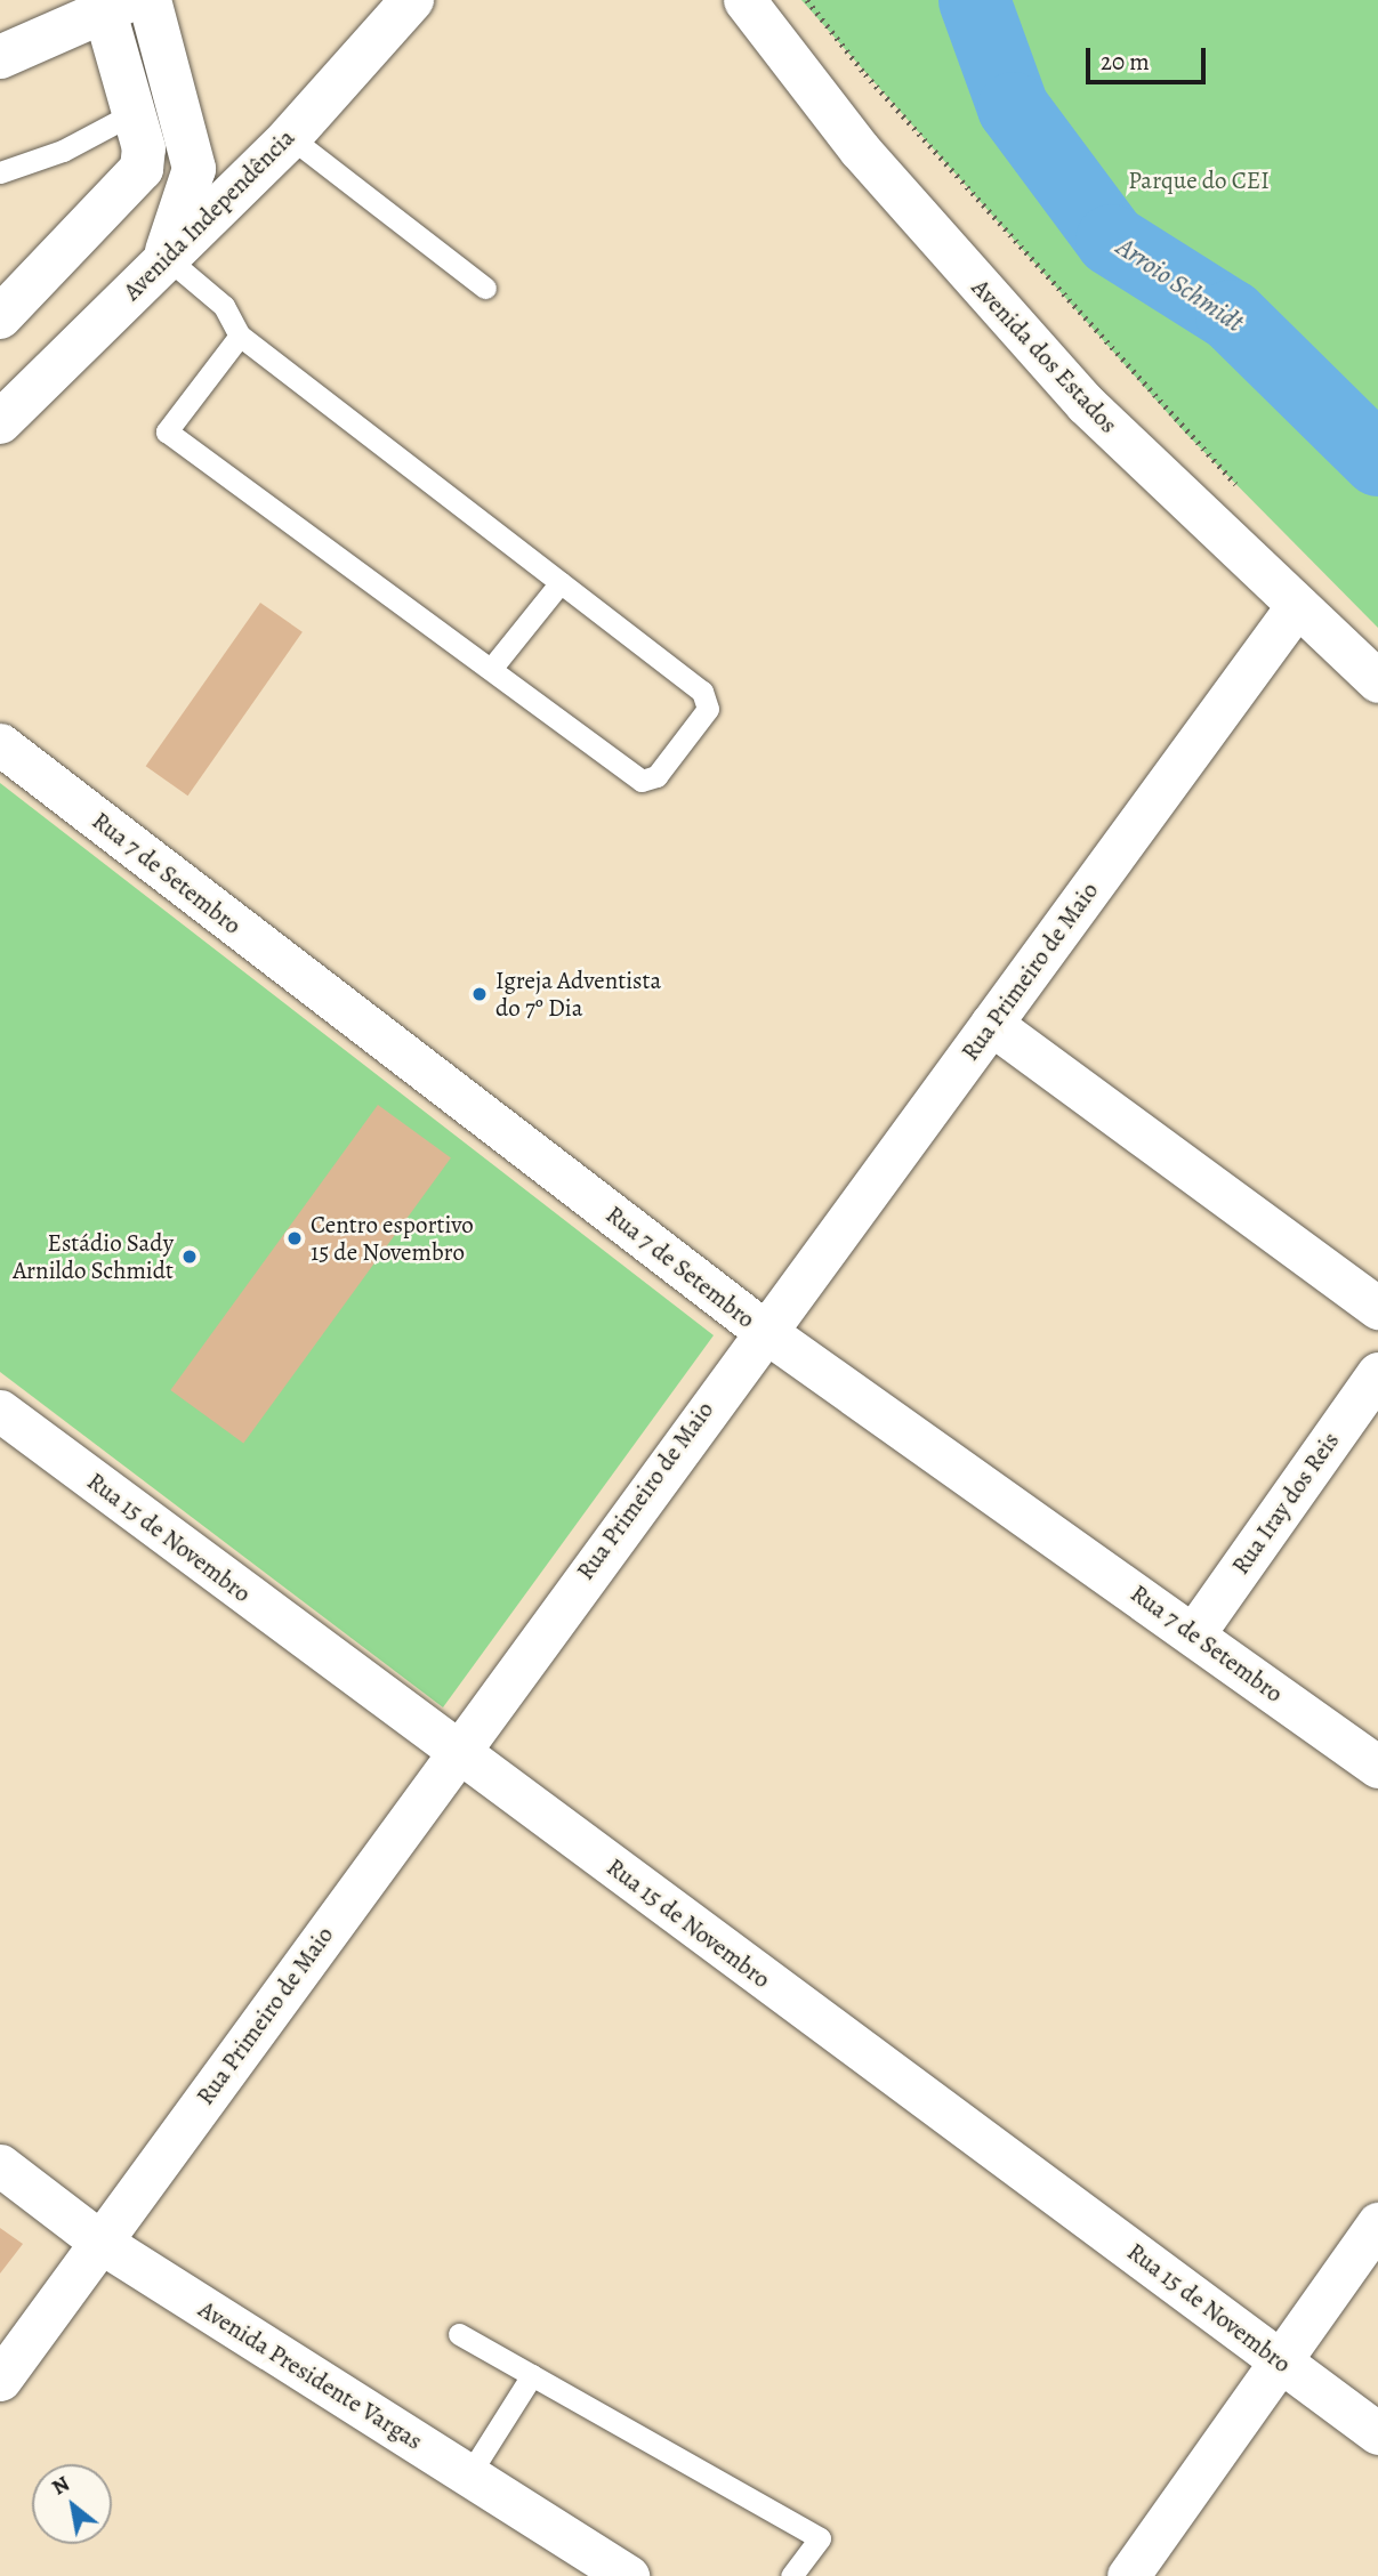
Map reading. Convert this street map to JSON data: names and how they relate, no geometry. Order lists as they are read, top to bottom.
{
  "streets": {
    "main road": ["Avenida Independência"],
    "street": [
      "Avenida dos Estados",
      "Rua 7 de Setembro",
      "Rua Primeiro de Maio",
      "Rua Iray dos Reis",
      "Rua 15 de Novembro",
      "Avenida Presidente Vargas"
    ]
  },
  "crossings": [
    ["Avenida dos Estados", "Rua Primeiro de Maio"],
    ["Rua 7 de Setembro", "Rua Primeiro de Maio"],
    ["Rua 7 de Setembro", "Rua Iray dos Reis"],
    ["Rua Primeiro de Maio", "Rua 15 de Novembro"],
    ["Rua Primeiro de Maio", "Avenida Presidente Vargas"]
  ],
  "water": ["Arroio Schmidt"],
  "parks": ["Parque do CEI"],
  "places": ["Igreja Adventista do 7º Dia", "Centro esportivo 15 de Novembro", "Estádio Sady Arnildo Schmidt"],
  "scale_bar": "20 m",
  "north": "top left"
}
